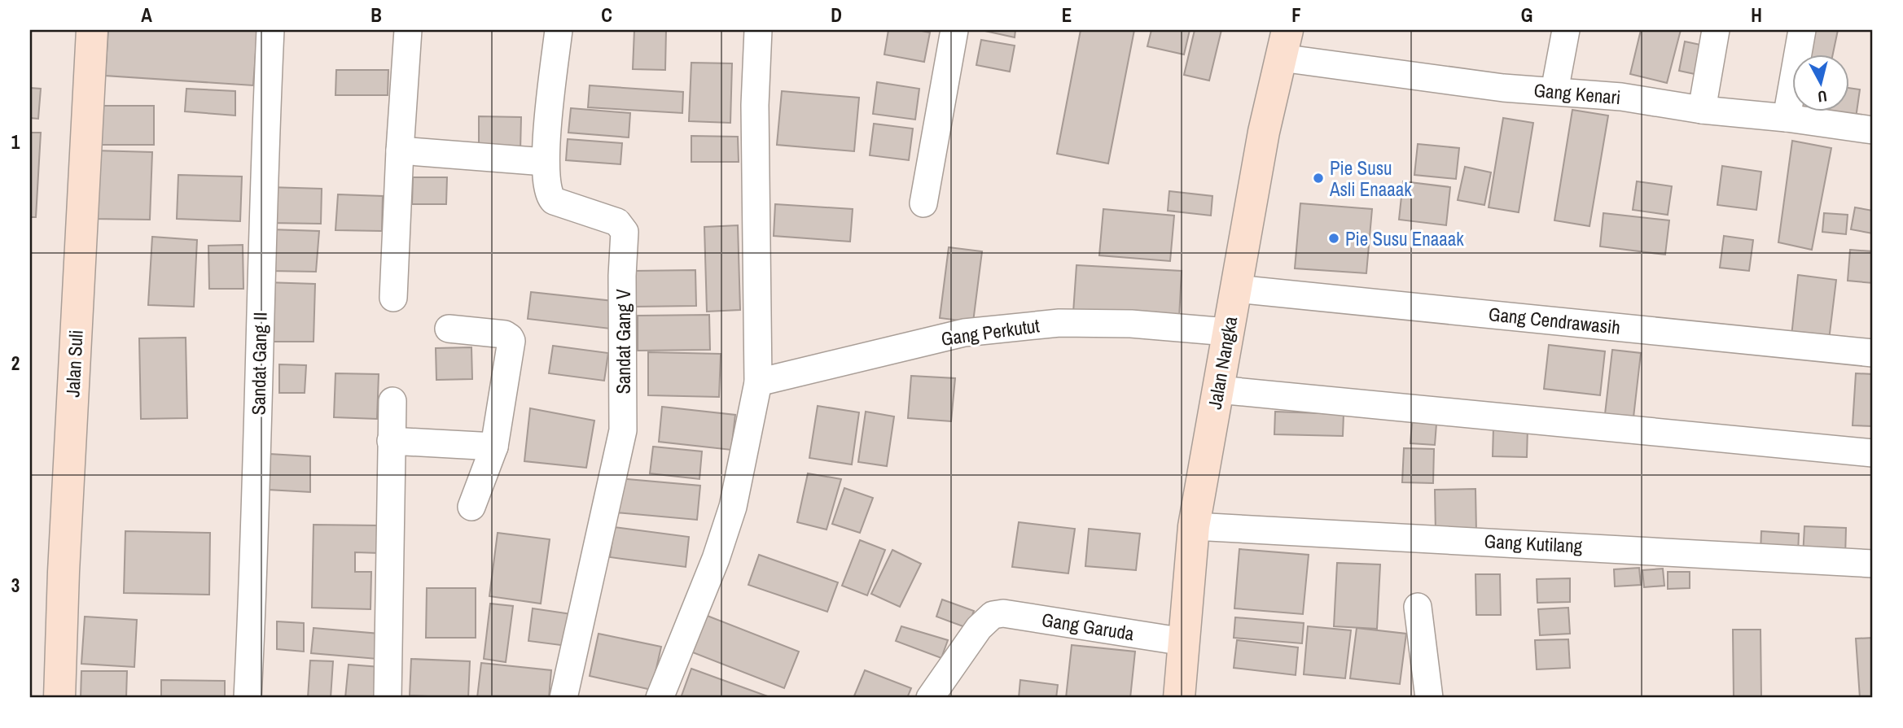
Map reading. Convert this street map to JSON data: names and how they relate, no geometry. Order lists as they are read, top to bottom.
{
  "streets": {
    "main road": ["Jalan Nangka", "Jalan Suli"],
    "street": [
      "Gang Kenari",
      "Gang Cendrawasih",
      "Gang Perkutut",
      "Sandat Gang V",
      "Sandat Gang II",
      "Gang Kutilang",
      "Gang Garuda"
    ]
  },
  "crossings": [
    ["Gang Kenari", "Jalan Nangka"],
    ["Gang Cendrawasih", "Jalan Nangka"],
    ["Gang Perkutut", "Jalan Nangka"],
    ["Jalan Nangka", "Gang Kutilang"],
    ["Jalan Nangka", "Gang Garuda"]
  ],
  "places": ["Pie Susu Asli Enaaak", "Pie Susu Enaaak"],
  "north": "bottom",
  "grid": {
    "columns": [
      "A",
      "B",
      "C",
      "D",
      "E",
      "F",
      "G",
      "H"
    ],
    "rows": ["1", "2", "3"]
  }
}
